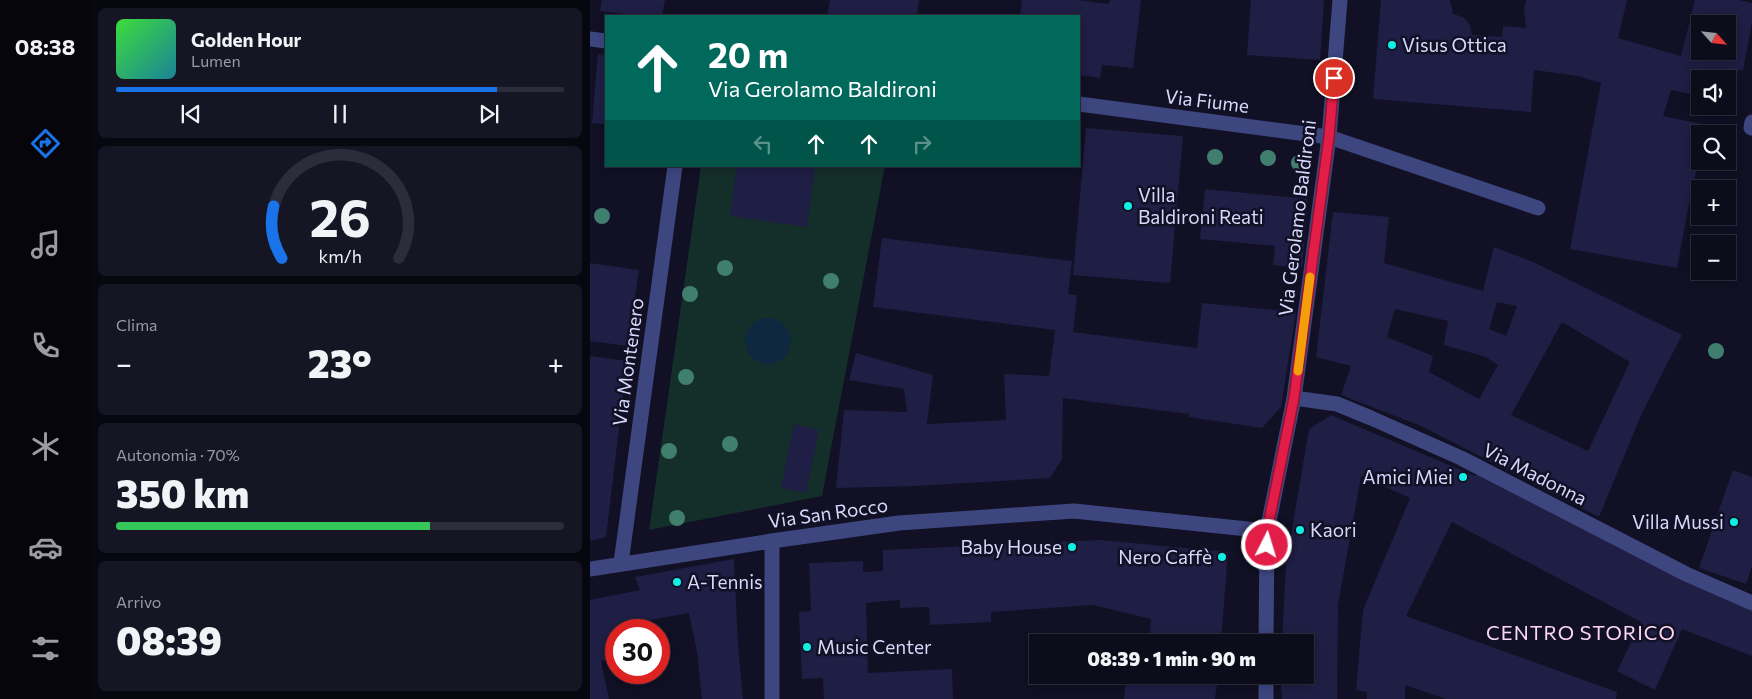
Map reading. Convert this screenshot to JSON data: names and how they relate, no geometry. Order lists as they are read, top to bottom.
{
  "streets": {
    "street": [
      "Via Fiume",
      "Via Gerolamo Baldironi",
      "Via Montenero",
      "Via Madonna",
      "Via San Rocco"
    ]
  },
  "crossings": [
    ["Via Fiume", "Via Gerolamo Baldironi"],
    ["Via Gerolamo Baldironi", "Via Madonna"],
    ["Via Gerolamo Baldironi", "Via San Rocco"],
    ["Via Montenero", "Via San Rocco"]
  ],
  "districts": ["CENTRO STORICO"],
  "places": [
    "Visus Ottica",
    "Villa Baldironi Reati",
    "Amici Miei",
    "Villa Mussi",
    "Kaori",
    "Baby House",
    "Nero Caffè",
    "A-Tennis",
    "Music Center"
  ],
  "north": "bottom right",
  "page": {
    "tabs": "08:38",
    "map_buttons": ["+", "−"],
    "turn": ["20 m", "Via Gerolamo Baldironi"],
    "song": ["Golden Hour", "Lumen"],
    "tile": [
      "Clima",
      ["Autonomia · 70%", "350 km"],
      ["Arrivo", "08:39"]
    ],
    "heat": ["−", "23°", "+"],
    "limit": "30",
    "trip": "08:39 · 1 min · 90 m",
    "gauge": ["26", "km/h"]
  }
}
